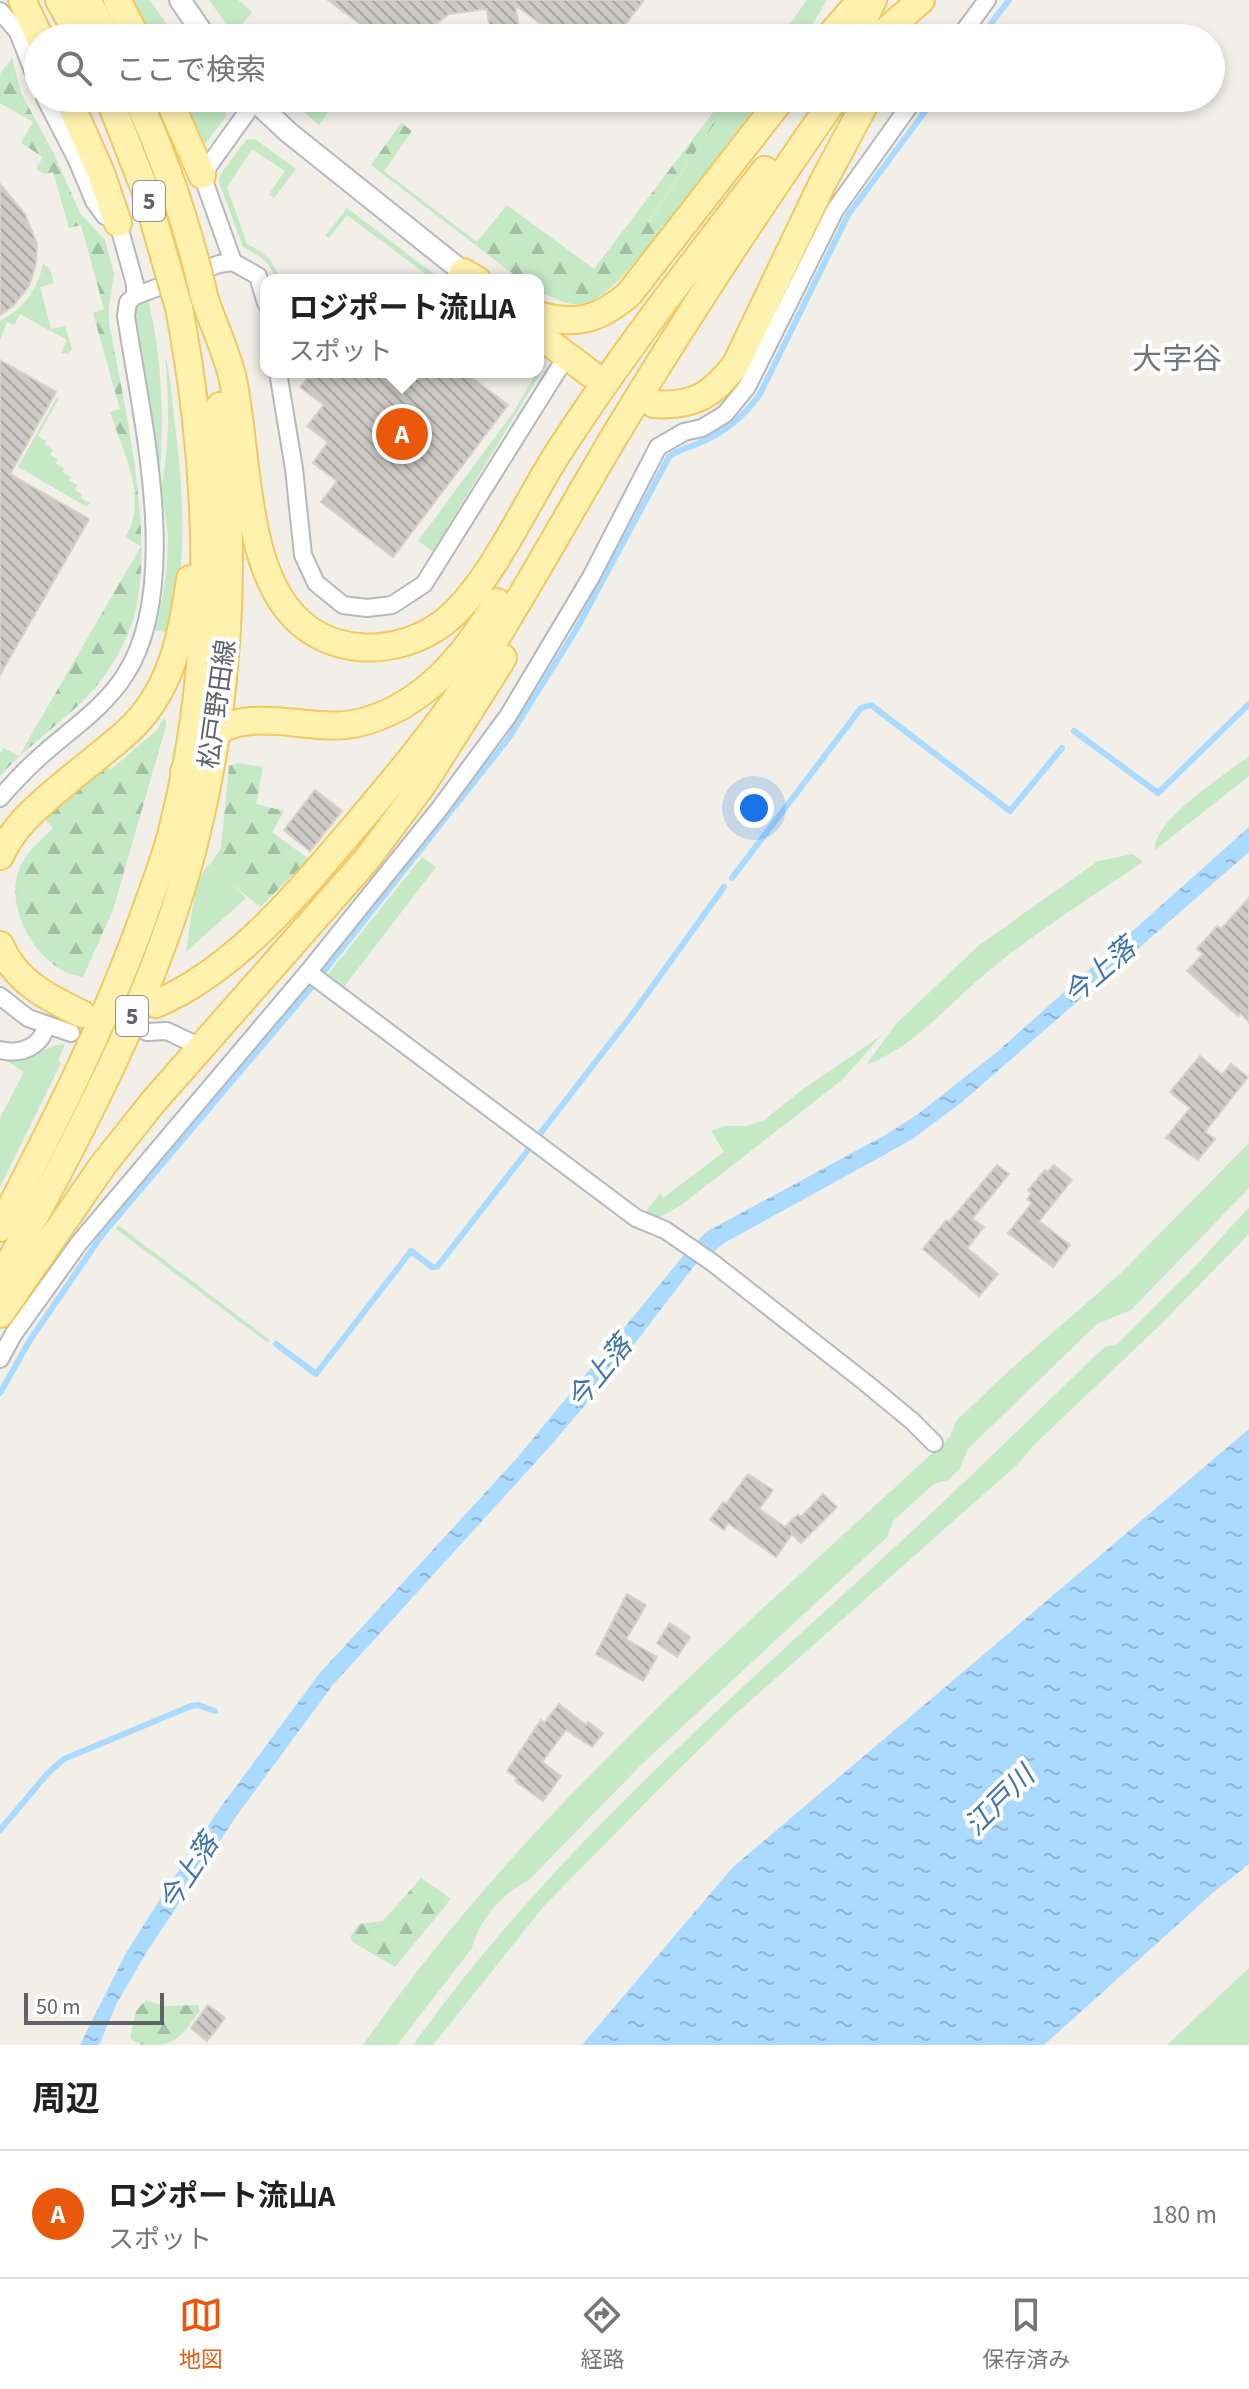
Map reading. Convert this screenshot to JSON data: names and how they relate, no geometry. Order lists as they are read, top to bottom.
{
  "streets": {
    "main road": ["5", "松戸野田線"]
  },
  "districts": ["大字谷"],
  "water": ["今上落", "江戸川"],
  "scale_bar": "50 m",
  "page": {
    "search": "ここで検索",
    "popup": ["ロジポート流山A", "スポット"],
    "pins": "A",
    "scale": "50 m",
    "heading": "周辺",
    "list": [
      {
        "mark": "A",
        "name": "ロジポート流山A",
        "note": "スポット",
        "value": "180 m"
      }
    ],
    "nav": ["地図", "経路", "保存済み"]
  }
}
